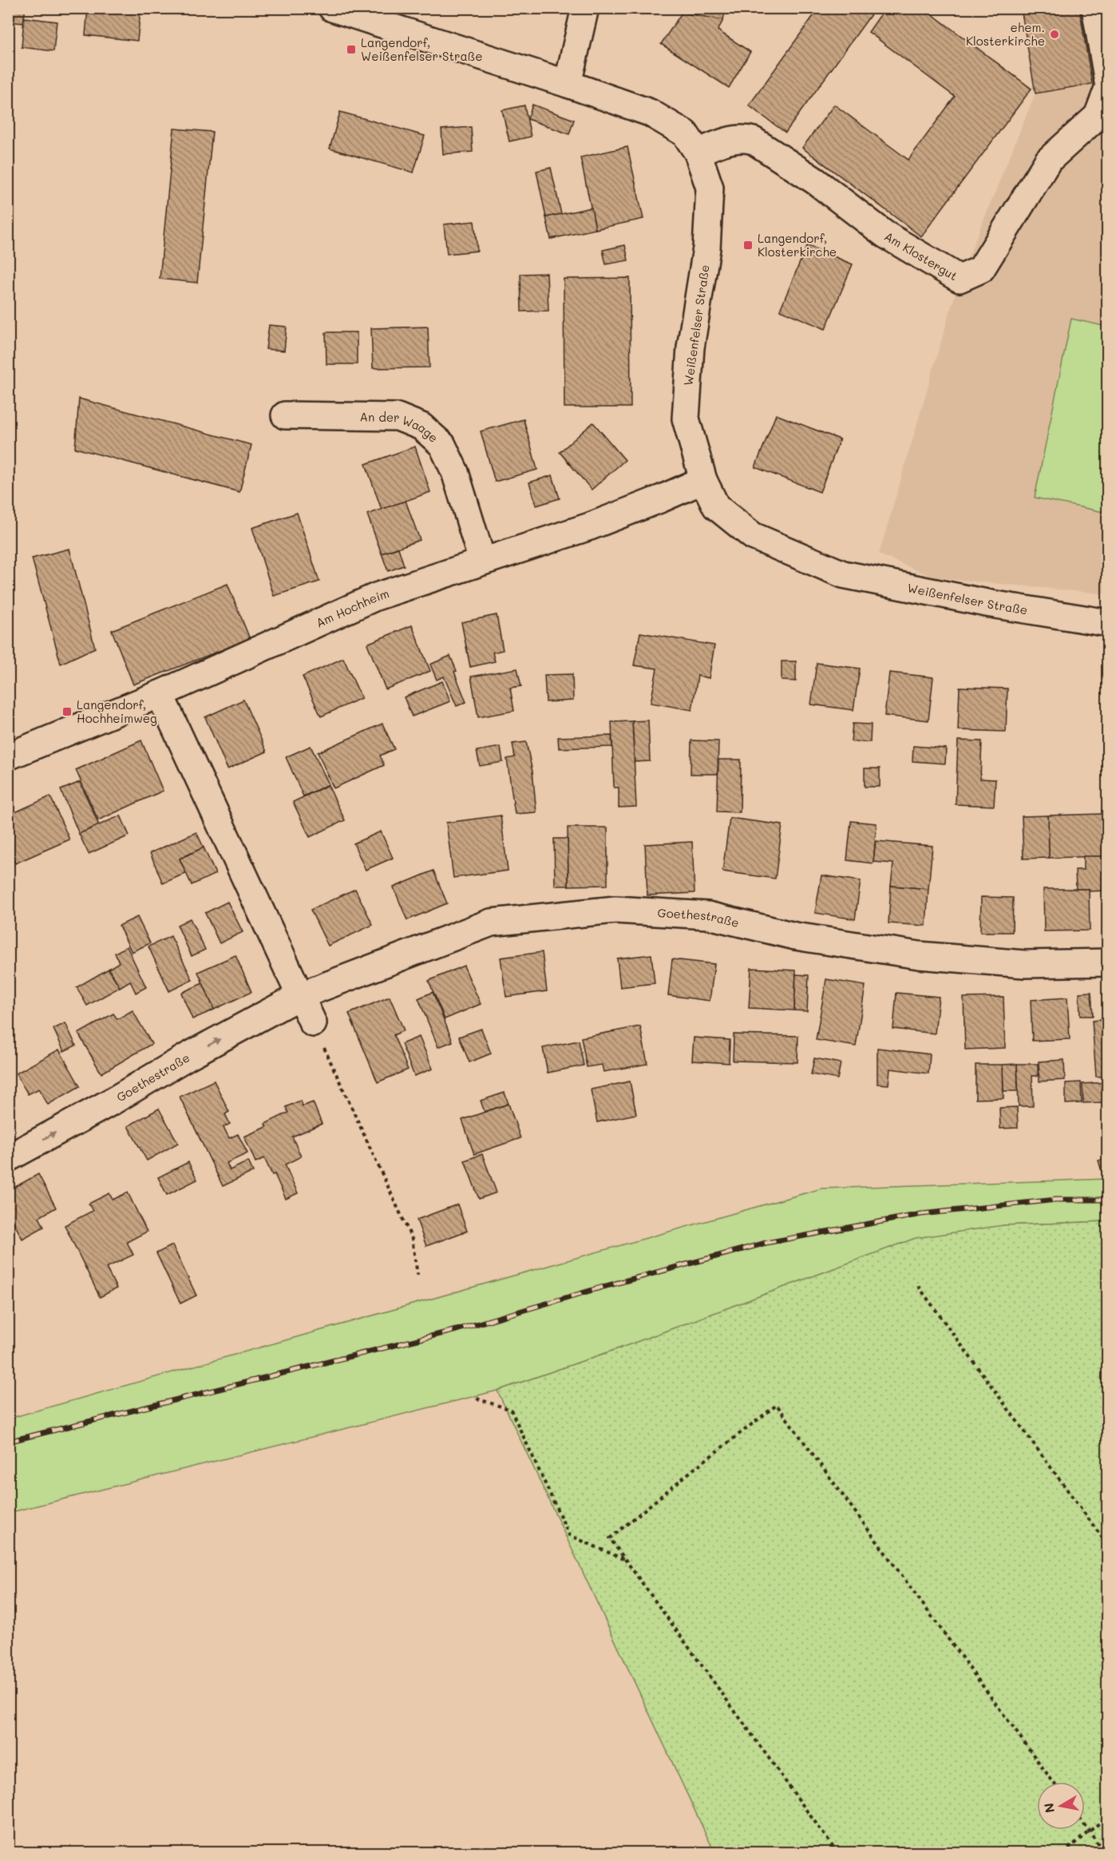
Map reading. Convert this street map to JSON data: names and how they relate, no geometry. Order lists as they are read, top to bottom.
{
  "streets": {
    "street": [
      "Am Klostergut",
      "Weißenfelser Straße",
      "An der Waage",
      "Am Hochheim",
      "Goethestraße"
    ]
  },
  "crossings": [
    ["Am Klostergut", "Weißenfelser Straße"],
    ["Weißenfelser Straße", "Am Hochheim"],
    ["An der Waage", "Am Hochheim"]
  ],
  "places": {
    "other": ["ehem. Klosterkirche"],
    "transit": ["Langendorf, Weißenfelser Straße", "Langendorf, Klosterkirche", "Langendorf, Hochheimweg"]
  },
  "north": "left"
}
